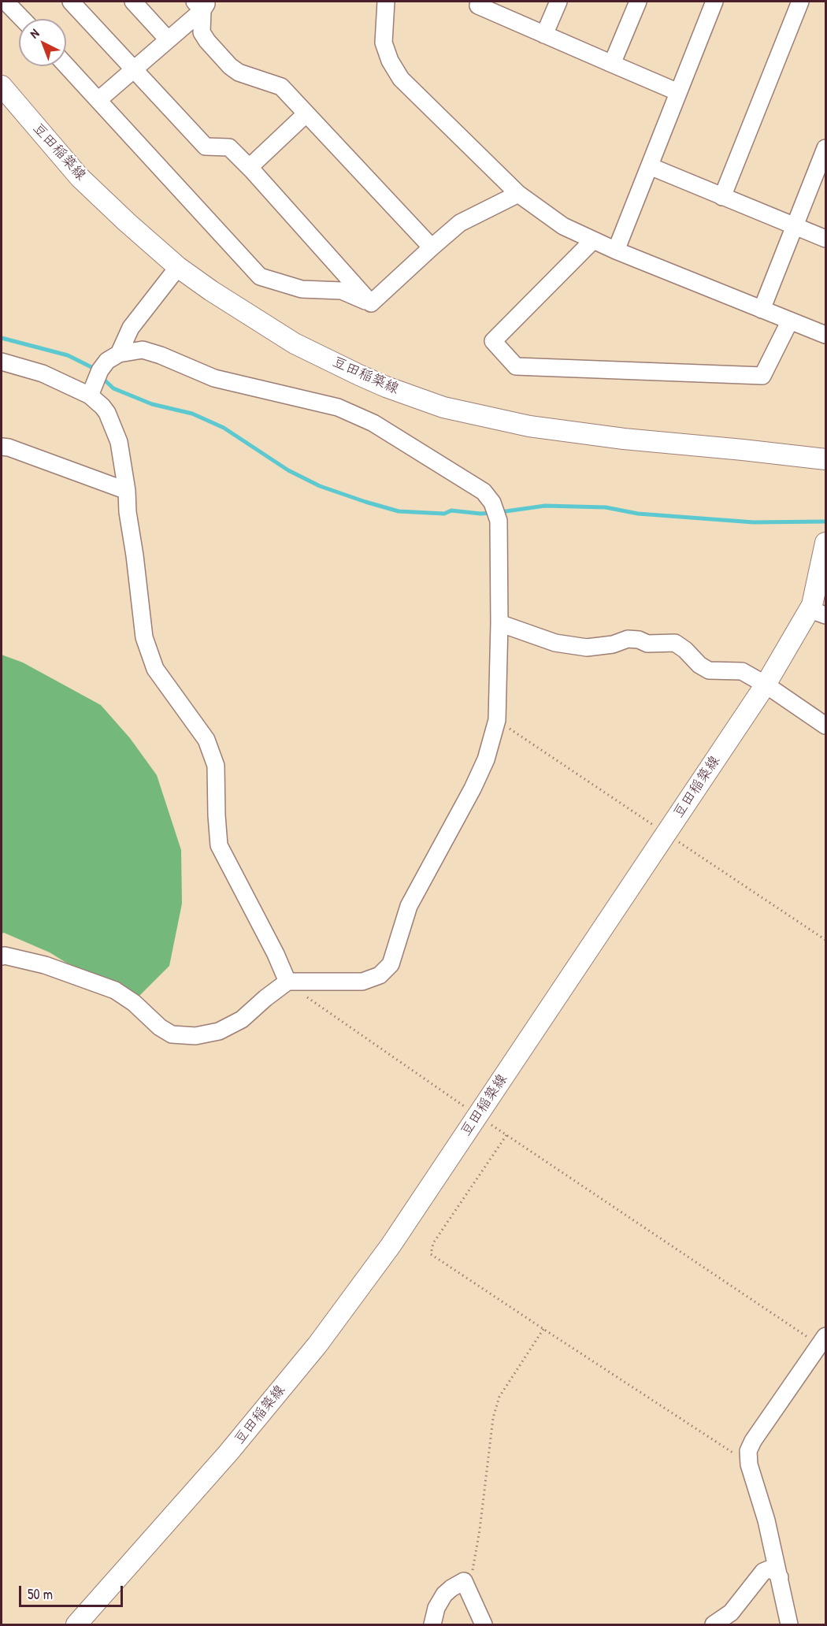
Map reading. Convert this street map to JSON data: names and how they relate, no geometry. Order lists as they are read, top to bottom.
{
  "streets": {
    "main road": ["豆田稲築線"]
  },
  "scale_bar": "50 m",
  "north": "top left"
}
